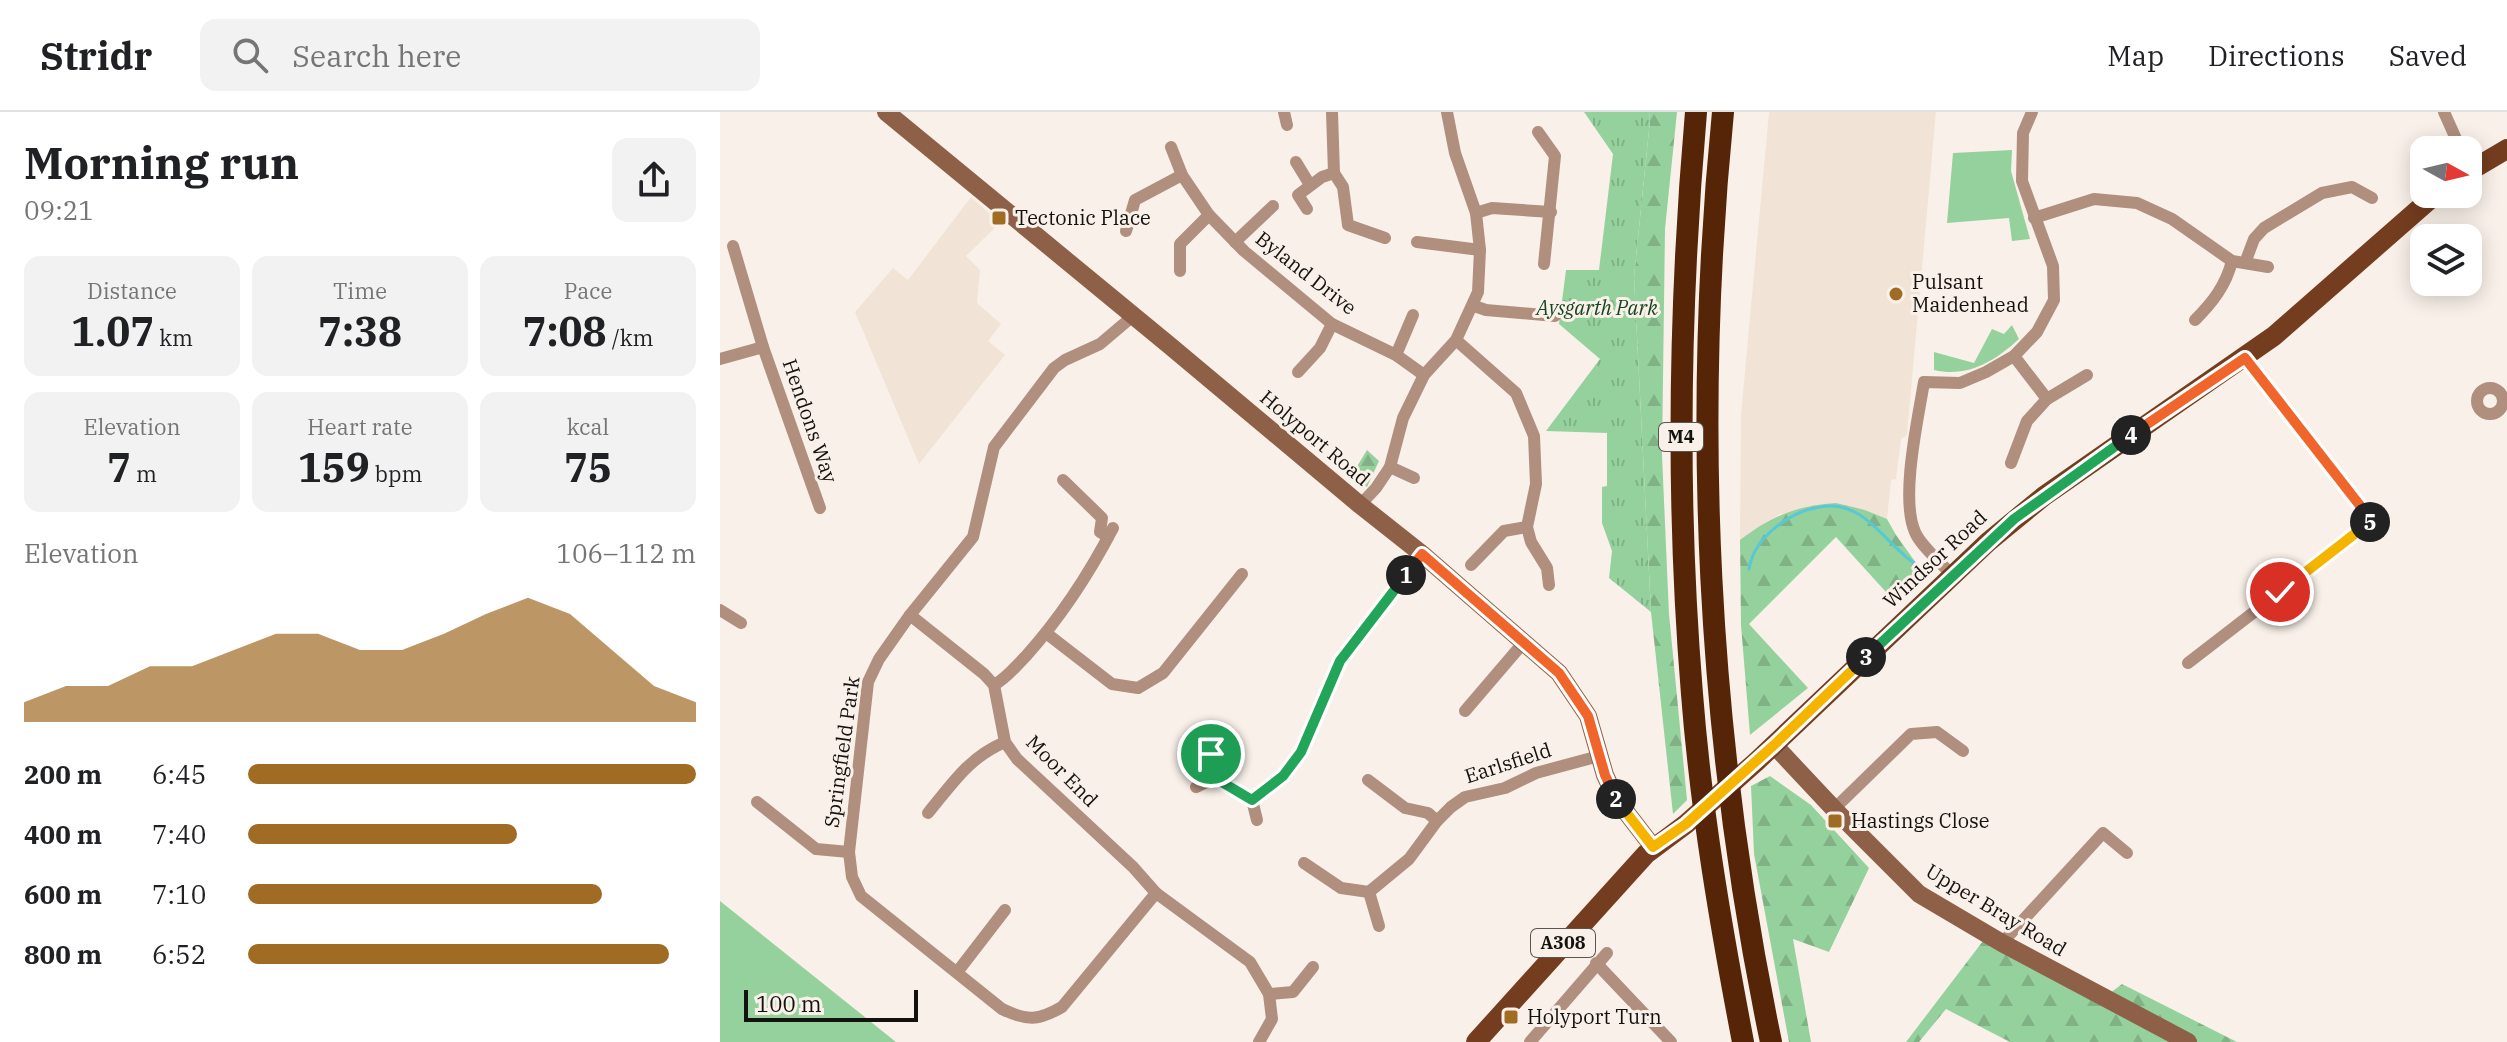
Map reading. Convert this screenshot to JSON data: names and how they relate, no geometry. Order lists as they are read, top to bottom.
{
  "streets": {
    "highway": ["M4"],
    "main road": ["Windsor Road", "A308"],
    "street": [
      "Byland Drive",
      "Hendons Way",
      "Holyport Road",
      "Springfield Park",
      "Earlsfield",
      "Moor End",
      "Upper Bray Road"
    ]
  },
  "crossings": [
    ["Holyport Road", "Windsor Road"],
    ["Holyport Road", "Springfield Park"],
    ["Holyport Road", "Earlsfield"],
    ["Windsor Road", "Upper Bray Road"],
    ["Springfield Park", "Moor End"]
  ],
  "parks": ["Aysgarth Park"],
  "places": {
    "transit": ["Tectonic Place", "Hastings Close", "Holyport Turn"],
    "other": ["Pulsant Maidenhead"]
  },
  "scale_bar": "100 m",
  "north": "right",
  "page": {
    "header": "Stridr",
    "search": "Search here",
    "nav": ["Map", "Directions", "Saved"],
    "heading": ["Morning run", "09:21"],
    "stats": [
      ["Distance", "1.07 km"],
      ["Time", "7:38"],
      ["Pace", "7:08 /km"],
      ["Elevation", "7 m"],
      ["Heart rate", "159 bpm"],
      ["kcal", "75"]
    ],
    "pins": [
      "4",
      "5",
      "1",
      "3",
      "2"
    ],
    "chart": ["Elevation", "106–112 m"],
    "list": [
      {
        "name": "200 m",
        "note": "6:45"
      },
      {
        "name": "400 m",
        "note": "7:40"
      },
      {
        "name": "600 m",
        "note": "7:10"
      },
      {
        "name": "800 m",
        "note": "6:52"
      }
    ],
    "scale": "100 m"
  }
}
